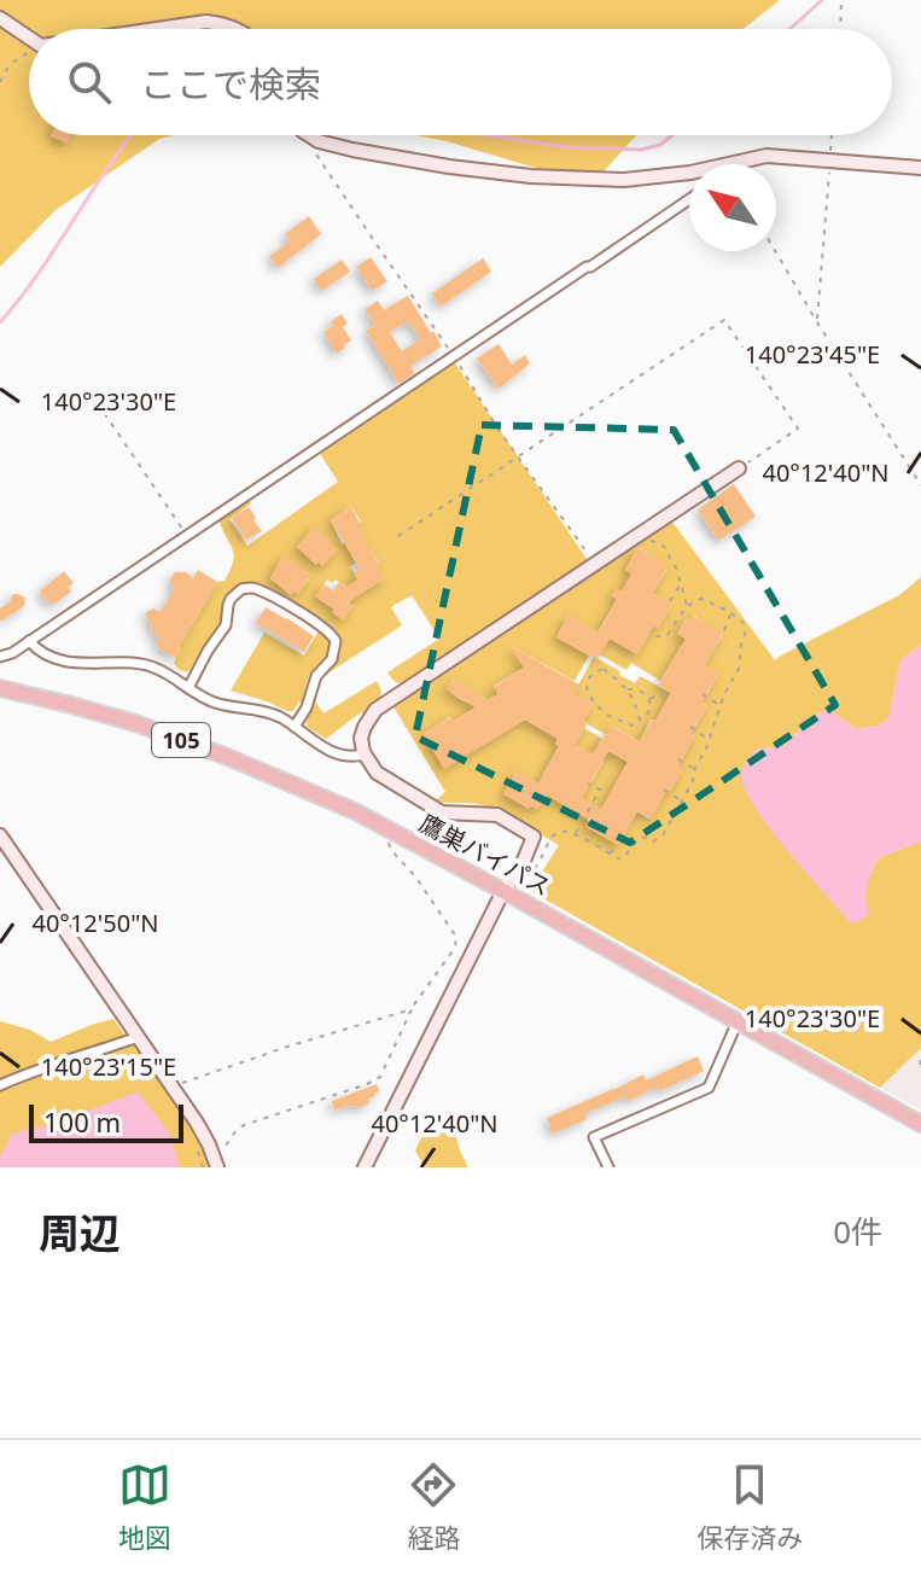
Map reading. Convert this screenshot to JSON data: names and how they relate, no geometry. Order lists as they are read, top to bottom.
{
  "streets": {
    "highway": ["105", "鷹巣バイパス"]
  },
  "scale_bar": "100 m",
  "north": "top left",
  "page": {
    "search": "ここで検索",
    "scale": "100 m",
    "heading": ["周辺", "0件"],
    "nav": ["地図", "経路", "保存済み"]
  },
  "coordinates": [
    "140°23'45\"E",
    "140°23'30\"E",
    "40°12'40\"N",
    "40°12'50\"N",
    "140°23'15\"E"
  ]
}
